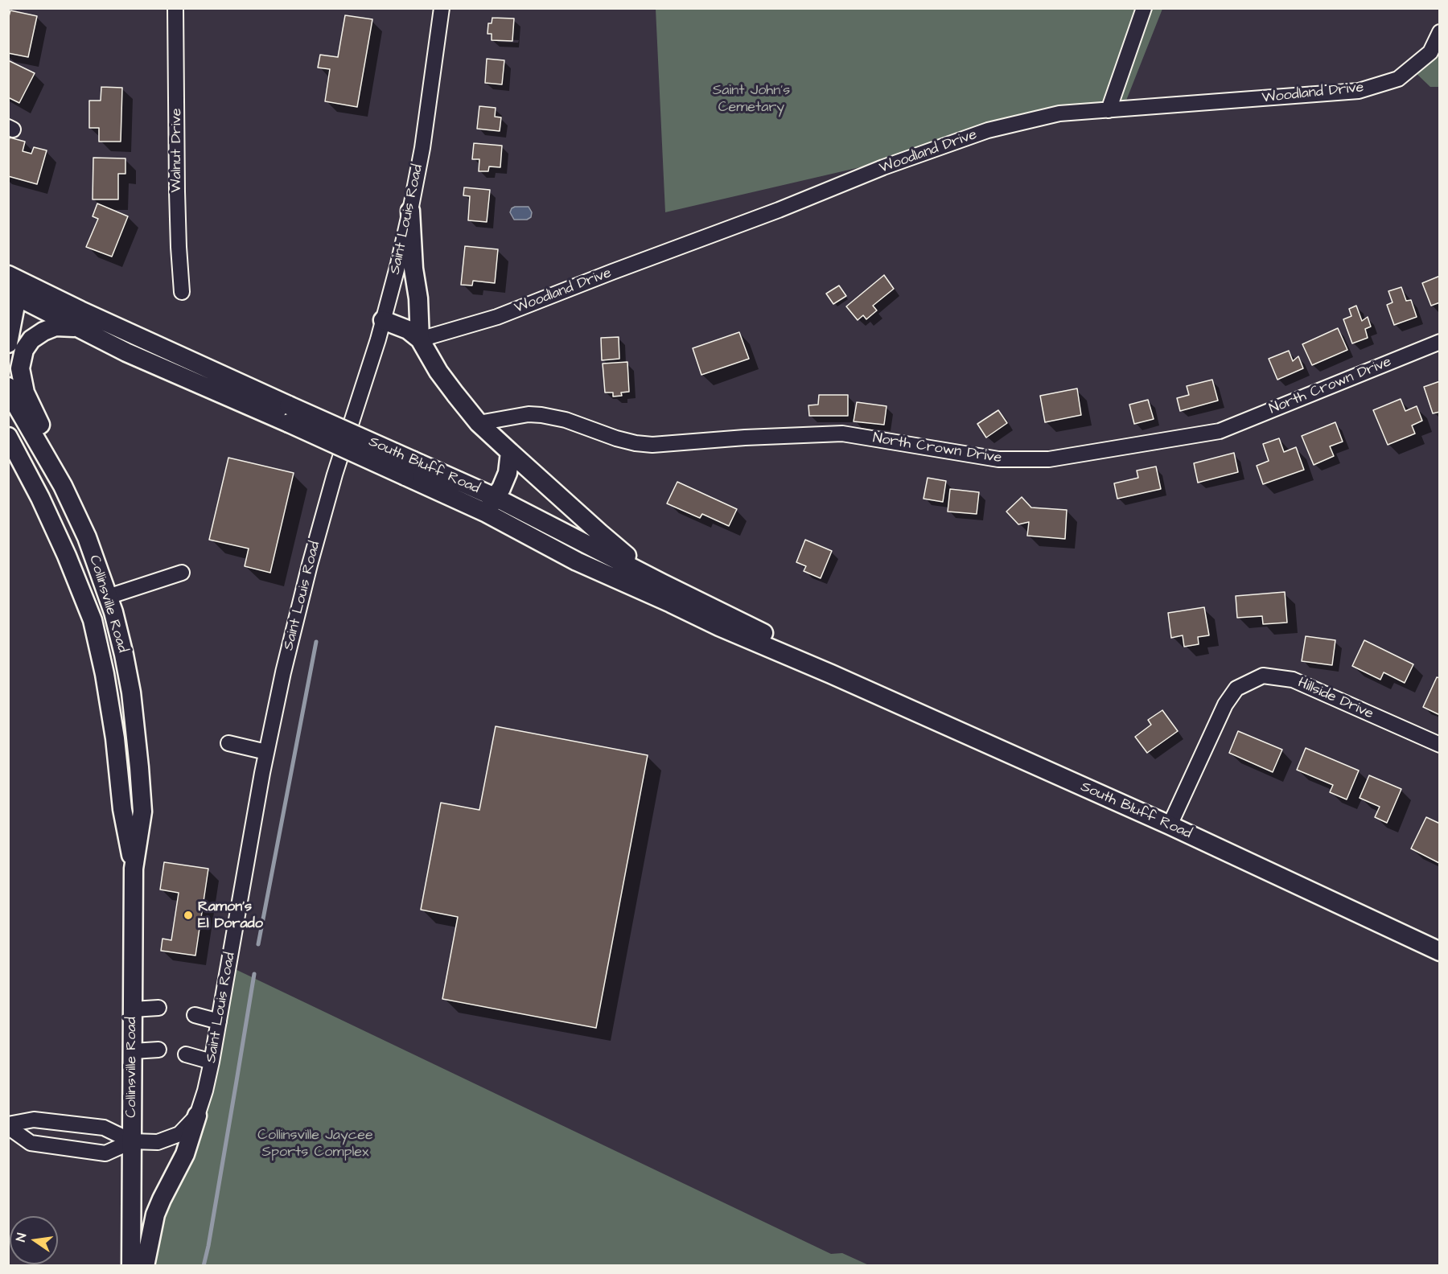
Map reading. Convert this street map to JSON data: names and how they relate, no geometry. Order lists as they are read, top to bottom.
{
  "streets": {
    "main road": ["South Bluff Road", "Collinsville Road"],
    "street": [
      "Woodland Drive",
      "Walnut Drive",
      "Saint Louis Road",
      "North Crown Drive",
      "Hillside Drive"
    ]
  },
  "crossings": [
    ["Saint Louis Road", "Collinsville Road"],
    ["South Bluff Road", "Hillside Drive"]
  ],
  "parks": ["Saint John's Cemetary", "Collinsville Jaycee Sports Complex"],
  "places": ["Ramon's El Dorado"],
  "north": "left"
}
